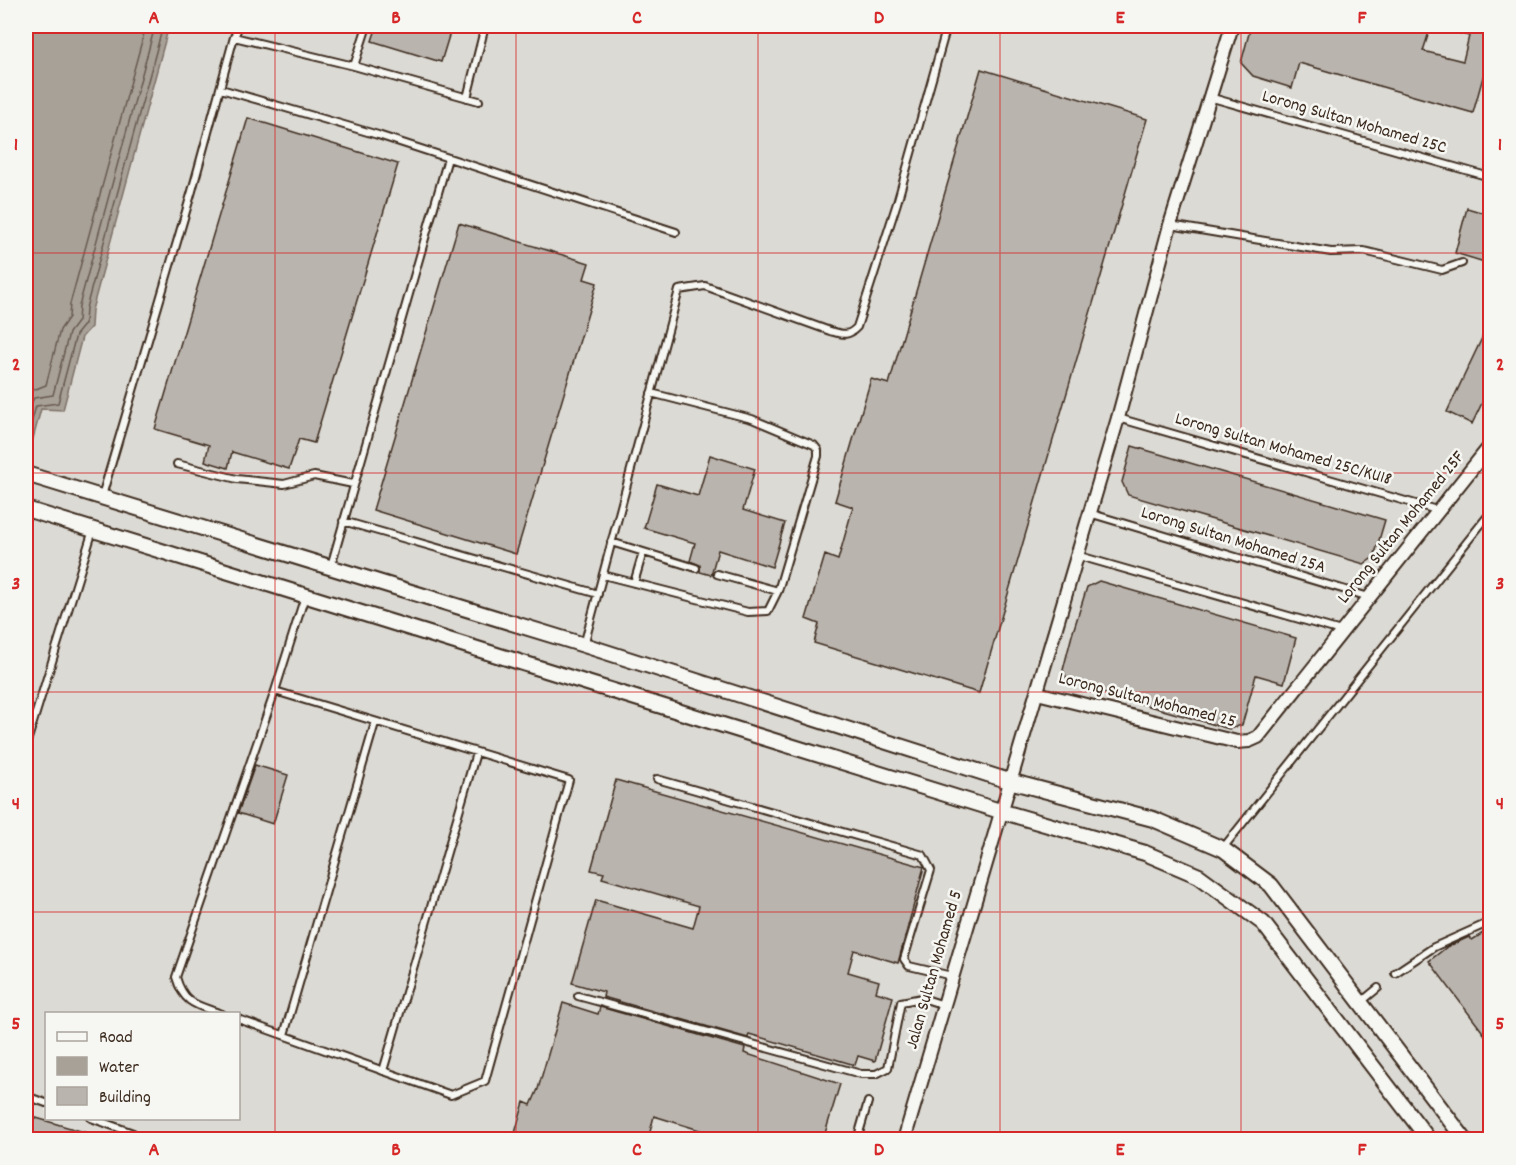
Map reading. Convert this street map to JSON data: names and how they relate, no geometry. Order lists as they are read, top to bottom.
{
  "streets": {
    "street": ["Lorong Sultan Mohamed 25F", "Lorong Sultan Mohamed 25", "Jalan Sultan Mohamed 5"],
    "lane": ["Lorong Sultan Mohamed 25C", "Lorong Sultan Mohamed 25C/KU18", "Lorong Sultan Mohamed 25A"]
  },
  "crossings": [
    ["Lorong Sultan Mohamed 25C", "Jalan Sultan Mohamed 5"],
    ["Lorong Sultan Mohamed 25C/KU18", "Lorong Sultan Mohamed 25F"],
    ["Lorong Sultan Mohamed 25C/KU18", "Jalan Sultan Mohamed 5"],
    ["Lorong Sultan Mohamed 25F", "Lorong Sultan Mohamed 25A"],
    ["Lorong Sultan Mohamed 25F", "Lorong Sultan Mohamed 25"],
    ["Lorong Sultan Mohamed 25A", "Jalan Sultan Mohamed 5"],
    ["Lorong Sultan Mohamed 25", "Jalan Sultan Mohamed 5"]
  ],
  "legend": ["Road", "Water", "Building"],
  "grid": {
    "columns": [
      "A",
      "B",
      "C",
      "D",
      "E",
      "F"
    ],
    "rows": [
      "1",
      "2",
      "3",
      "4",
      "5"
    ]
  }
}
